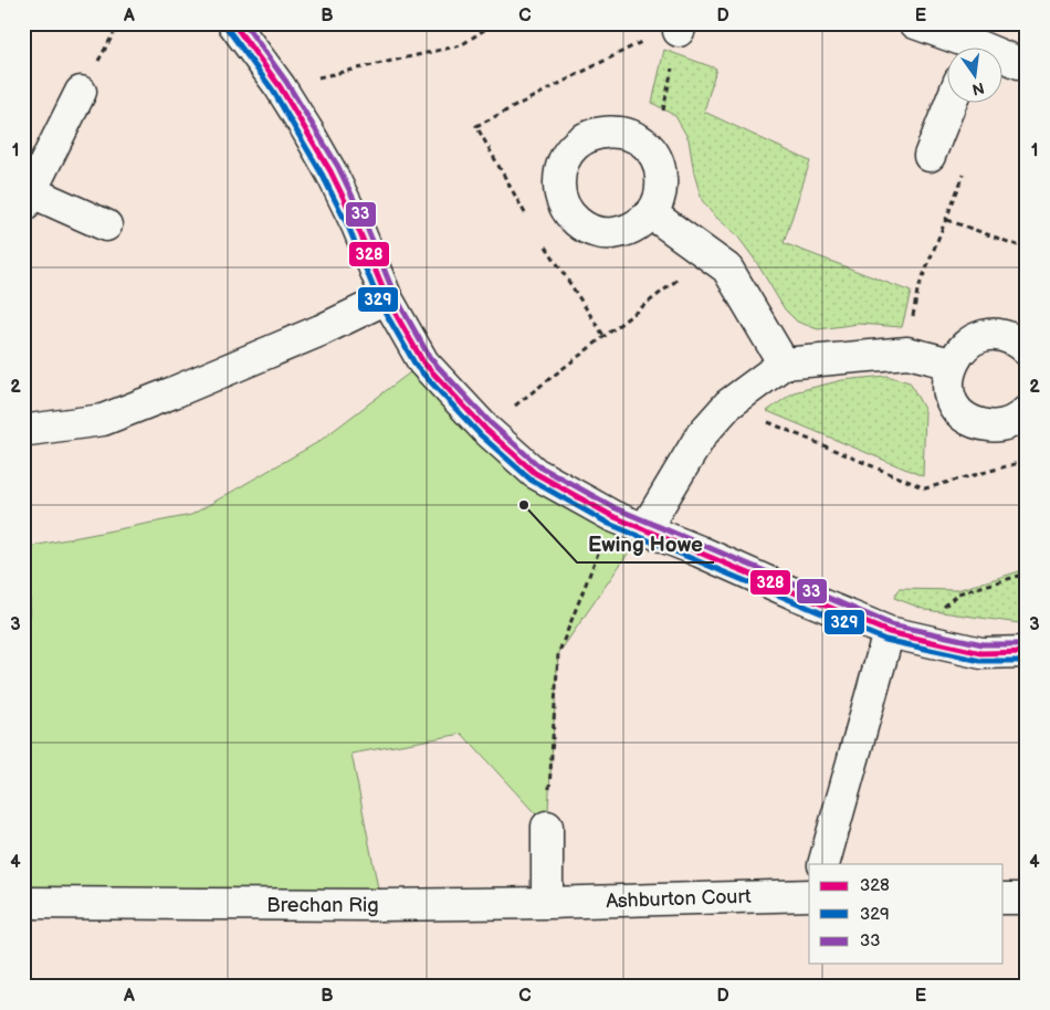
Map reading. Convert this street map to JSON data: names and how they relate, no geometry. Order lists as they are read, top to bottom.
{
  "streets": {
    "street": ["Ashburton Court", "Brechan Rig"]
  },
  "crossings": [
    ["Ashburton Court", "Brechan Rig"]
  ],
  "places": ["Ewing Howe"],
  "lines": ["transit line 328", "transit line 33", "transit line 329"],
  "legend": ["328", "329", "33"],
  "north": "bottom",
  "grid": {
    "columns": [
      "A",
      "B",
      "C",
      "D",
      "E"
    ],
    "rows": [
      "1",
      "2",
      "3",
      "4"
    ]
  }
}
